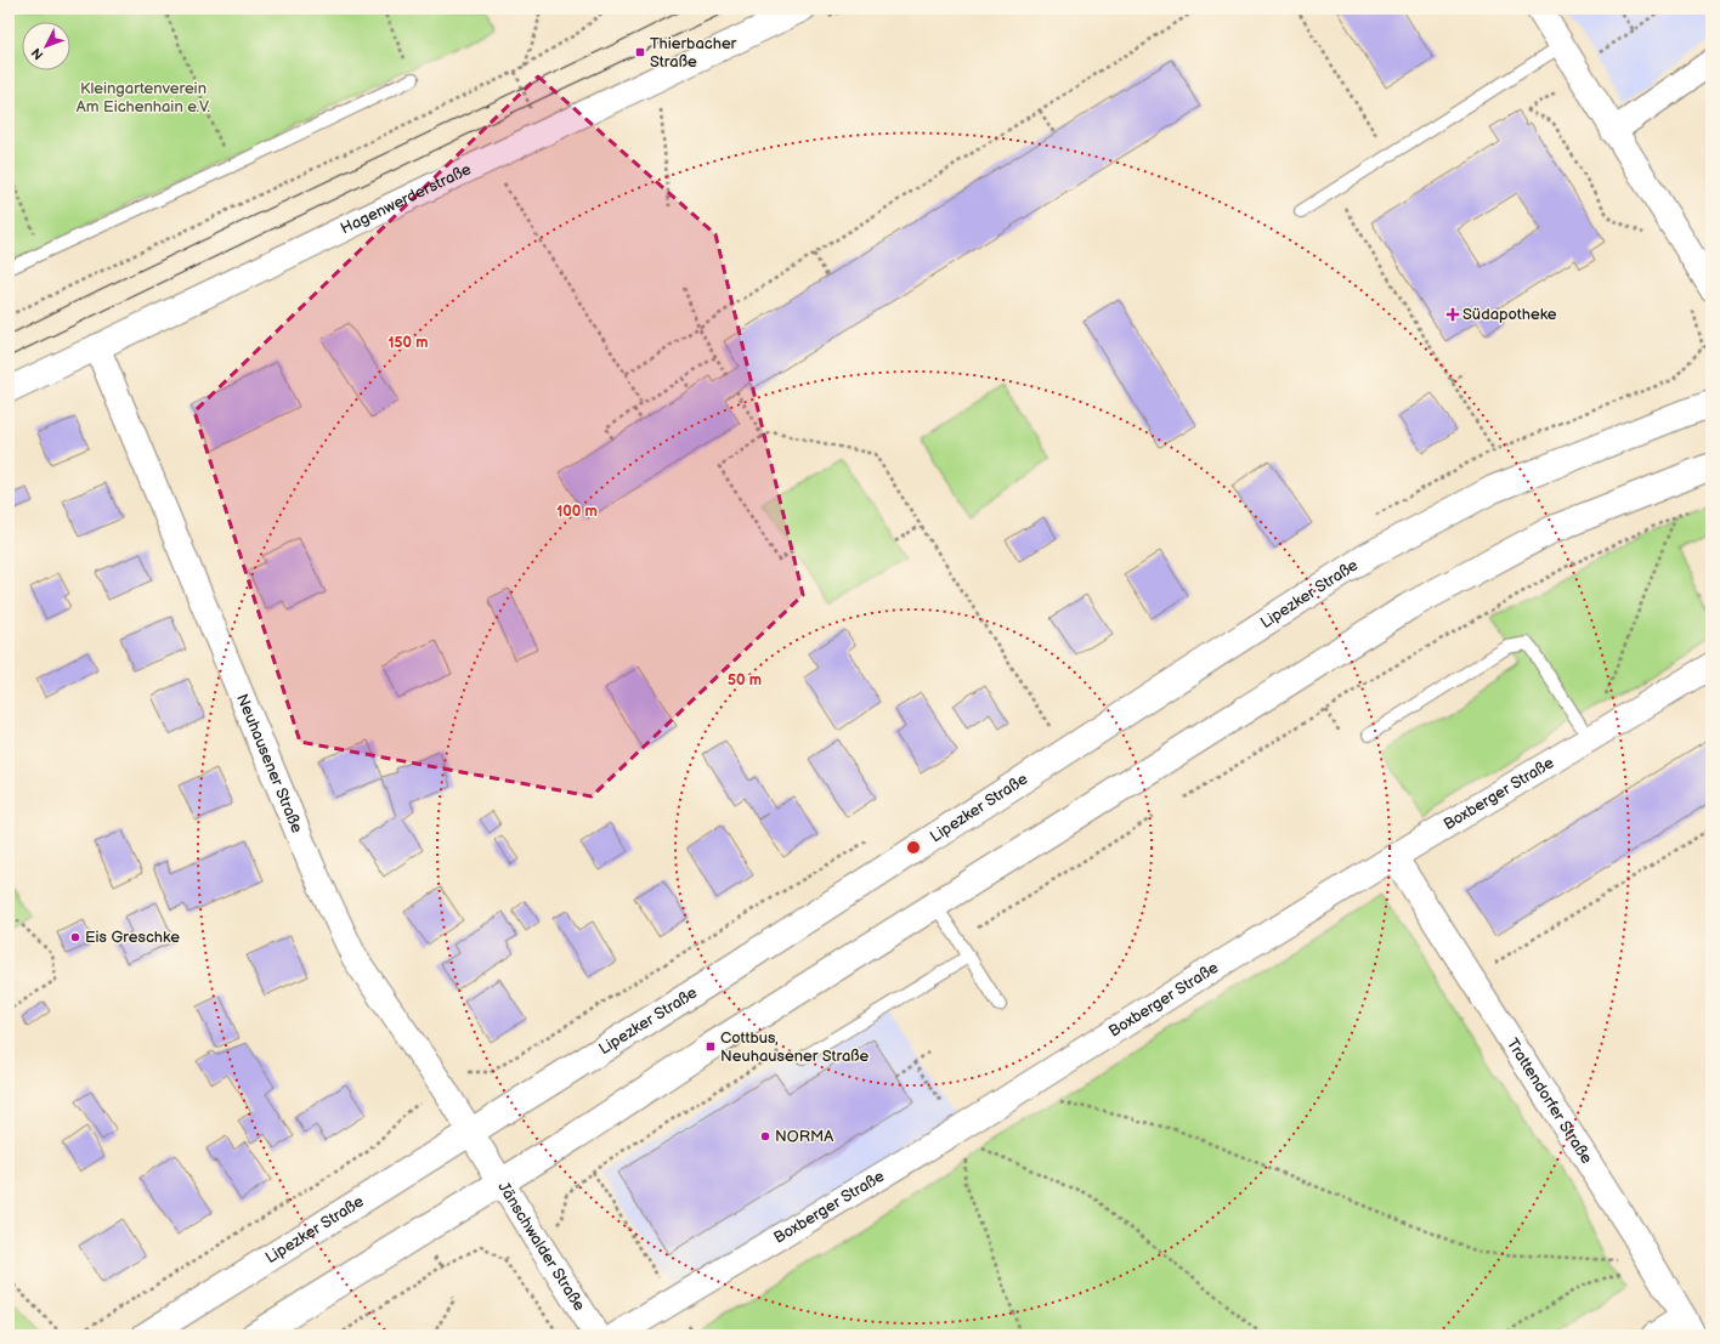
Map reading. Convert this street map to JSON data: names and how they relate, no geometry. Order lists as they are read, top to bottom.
{
  "streets": {
    "main road": ["Lipezker Straße"],
    "street": [
      "Hagenwerderstraße",
      "Neuhausener Straße",
      "Boxberger Straße",
      "Trattendorfer Straße",
      "Jänschwalder Straße"
    ]
  },
  "crossings": [
    ["Hagenwerderstraße", "Neuhausener Straße"],
    ["Lipezker Straße", "Neuhausener Straße"],
    ["Neuhausener Straße", "Jänschwalder Straße"],
    ["Boxberger Straße", "Trattendorfer Straße"]
  ],
  "parks": ["Kleingartenverein Am Eichenhain e.V."],
  "places": {
    "transit": ["Thierbacher Straße", "Cottbus, Neuhausener Straße"],
    "health": ["Südapotheke"],
    "other": ["Eis Greschke", "NORMA"]
  },
  "north": "bottom left",
  "rings": ["150 m", "100 m", "50 m"]
}
